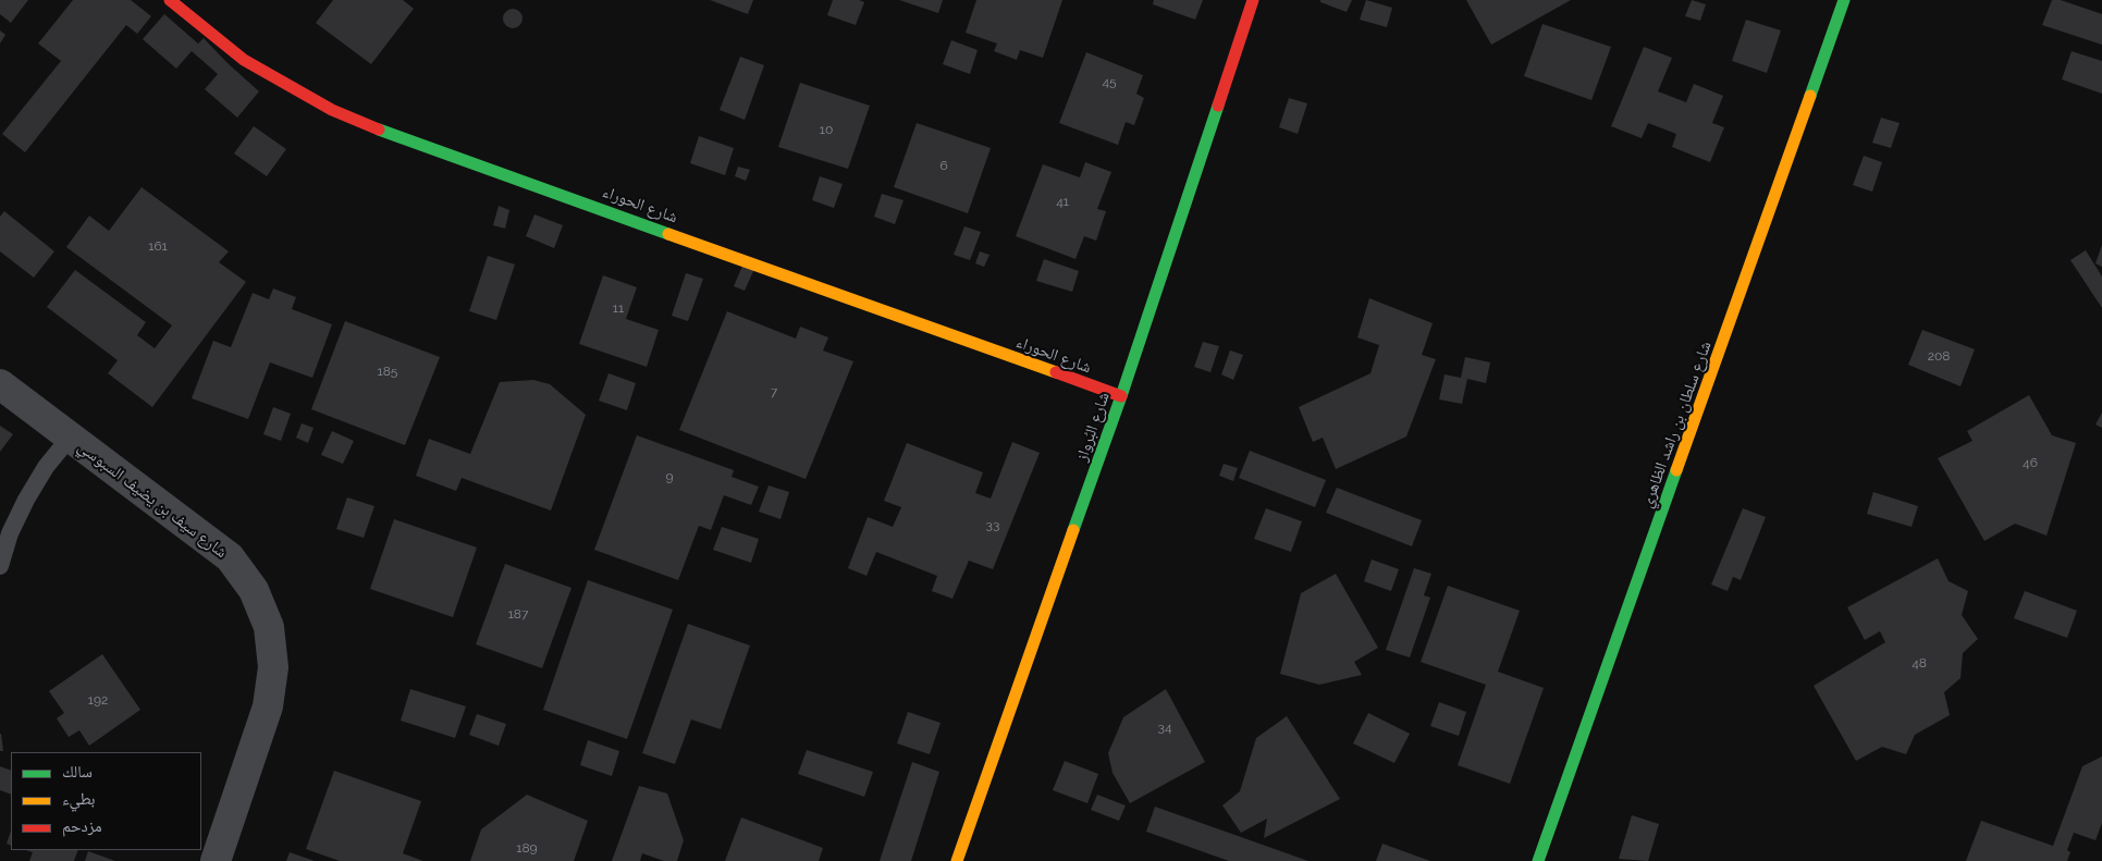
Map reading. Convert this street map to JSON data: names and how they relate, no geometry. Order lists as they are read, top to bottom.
{
  "streets": {
    "street": [
      "شارع الحوراء",
      "شارع سلطان بن راشد الظاهري",
      "شارع البُرواز",
      "شارع سيف بن يضيف السبوسي"
    ]
  },
  "crossings": [
    ["شارع الحوراء", "شارع البُرواز"]
  ],
  "house_numbers": [
    "45",
    "10",
    "6",
    "41",
    "161",
    "11",
    "208",
    "185",
    "7",
    "46",
    "9",
    "33",
    "187",
    "48",
    "192",
    "34",
    "189"
  ],
  "legend": ["سالك", "بطيء", "مزدحم"]
}
